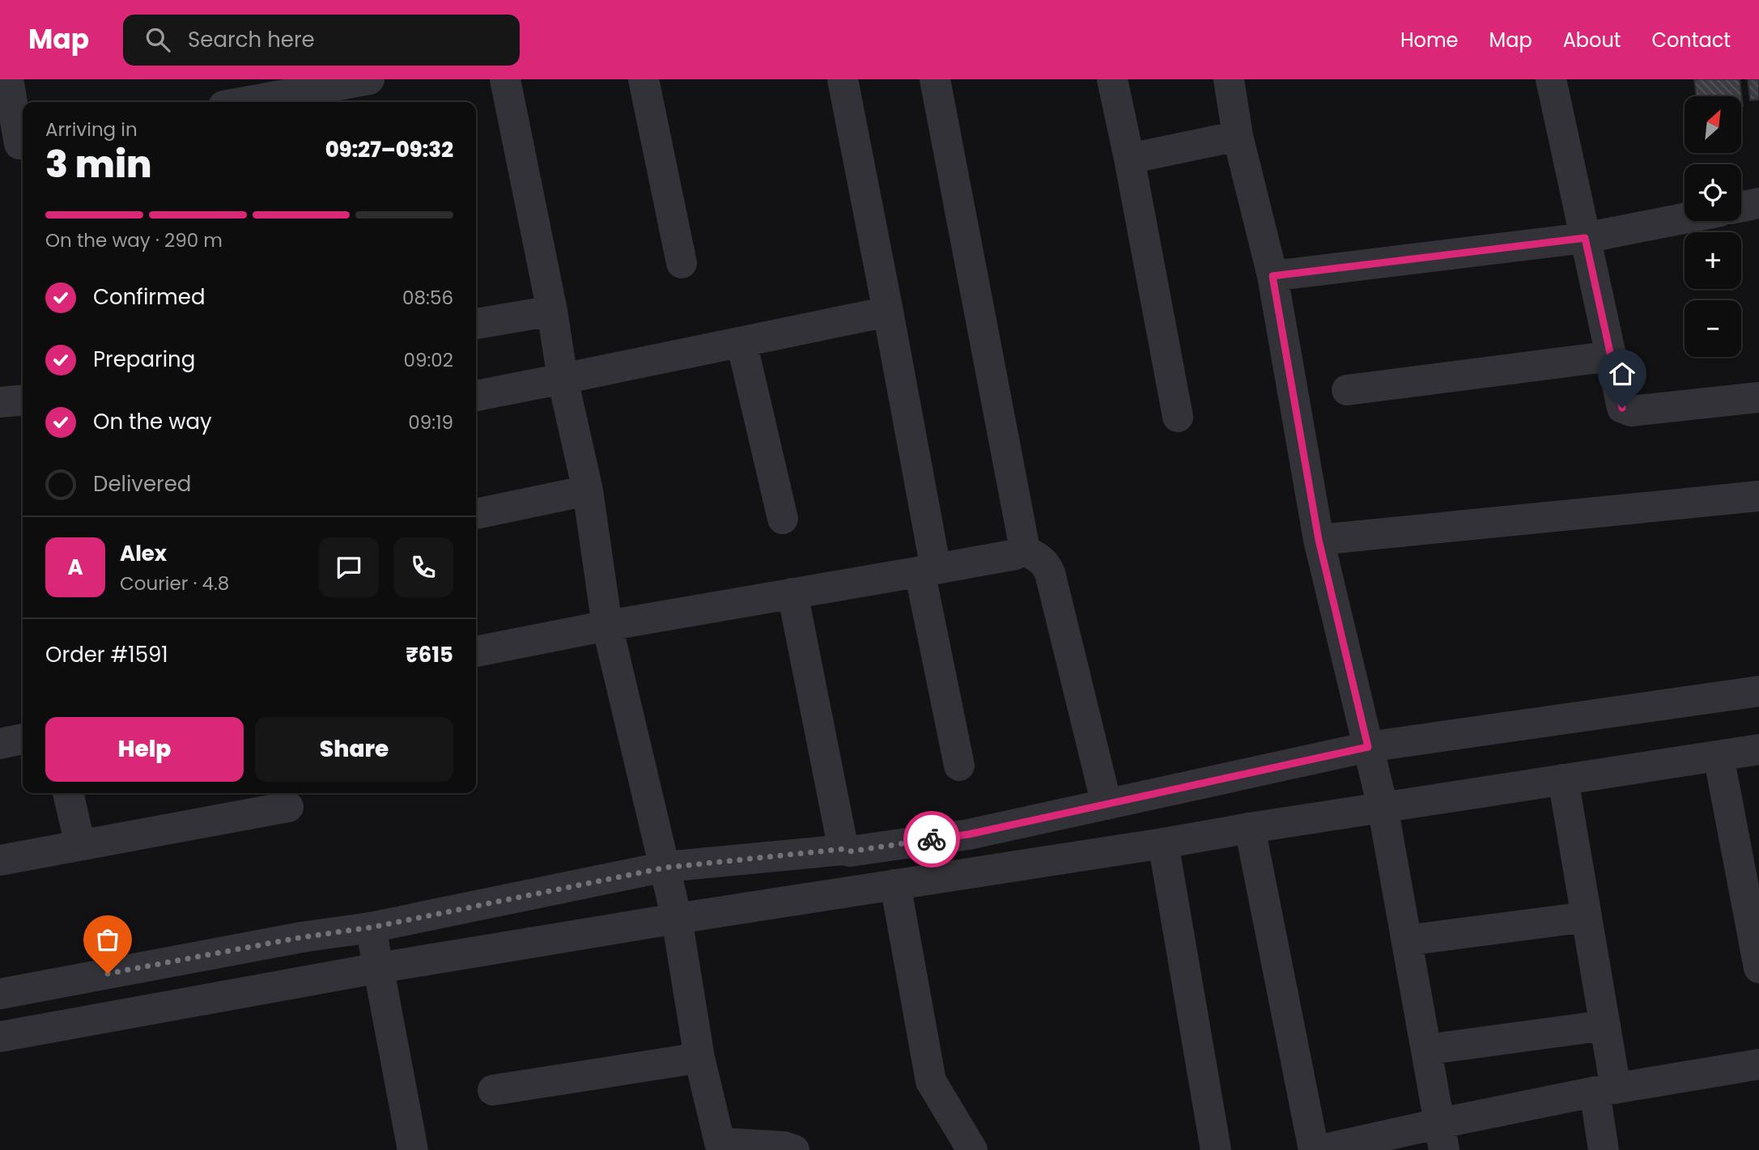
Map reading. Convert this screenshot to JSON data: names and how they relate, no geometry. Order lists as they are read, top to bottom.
{
  "north": "top right",
  "page": {
    "header": "Map",
    "search": "Search here",
    "nav": [
      "Home",
      "Map",
      "About",
      "Contact"
    ],
    "map_buttons": ["+", "−"],
    "heading": ["3 min", "Arriving in", "09:27–09:32"],
    "panel": [
      "Alex",
      "Courier · 4.8",
      "Order #1591",
      "₹615"
    ],
    "bar": "On the way · 290 m",
    "list": [
      ["Confirmed", "08:56"],
      ["Preparing", "09:02"],
      ["On the way", "09:19"],
      "Delivered"
    ],
    "round": "A",
    "buttons": ["Help", "Share"]
  }
}
